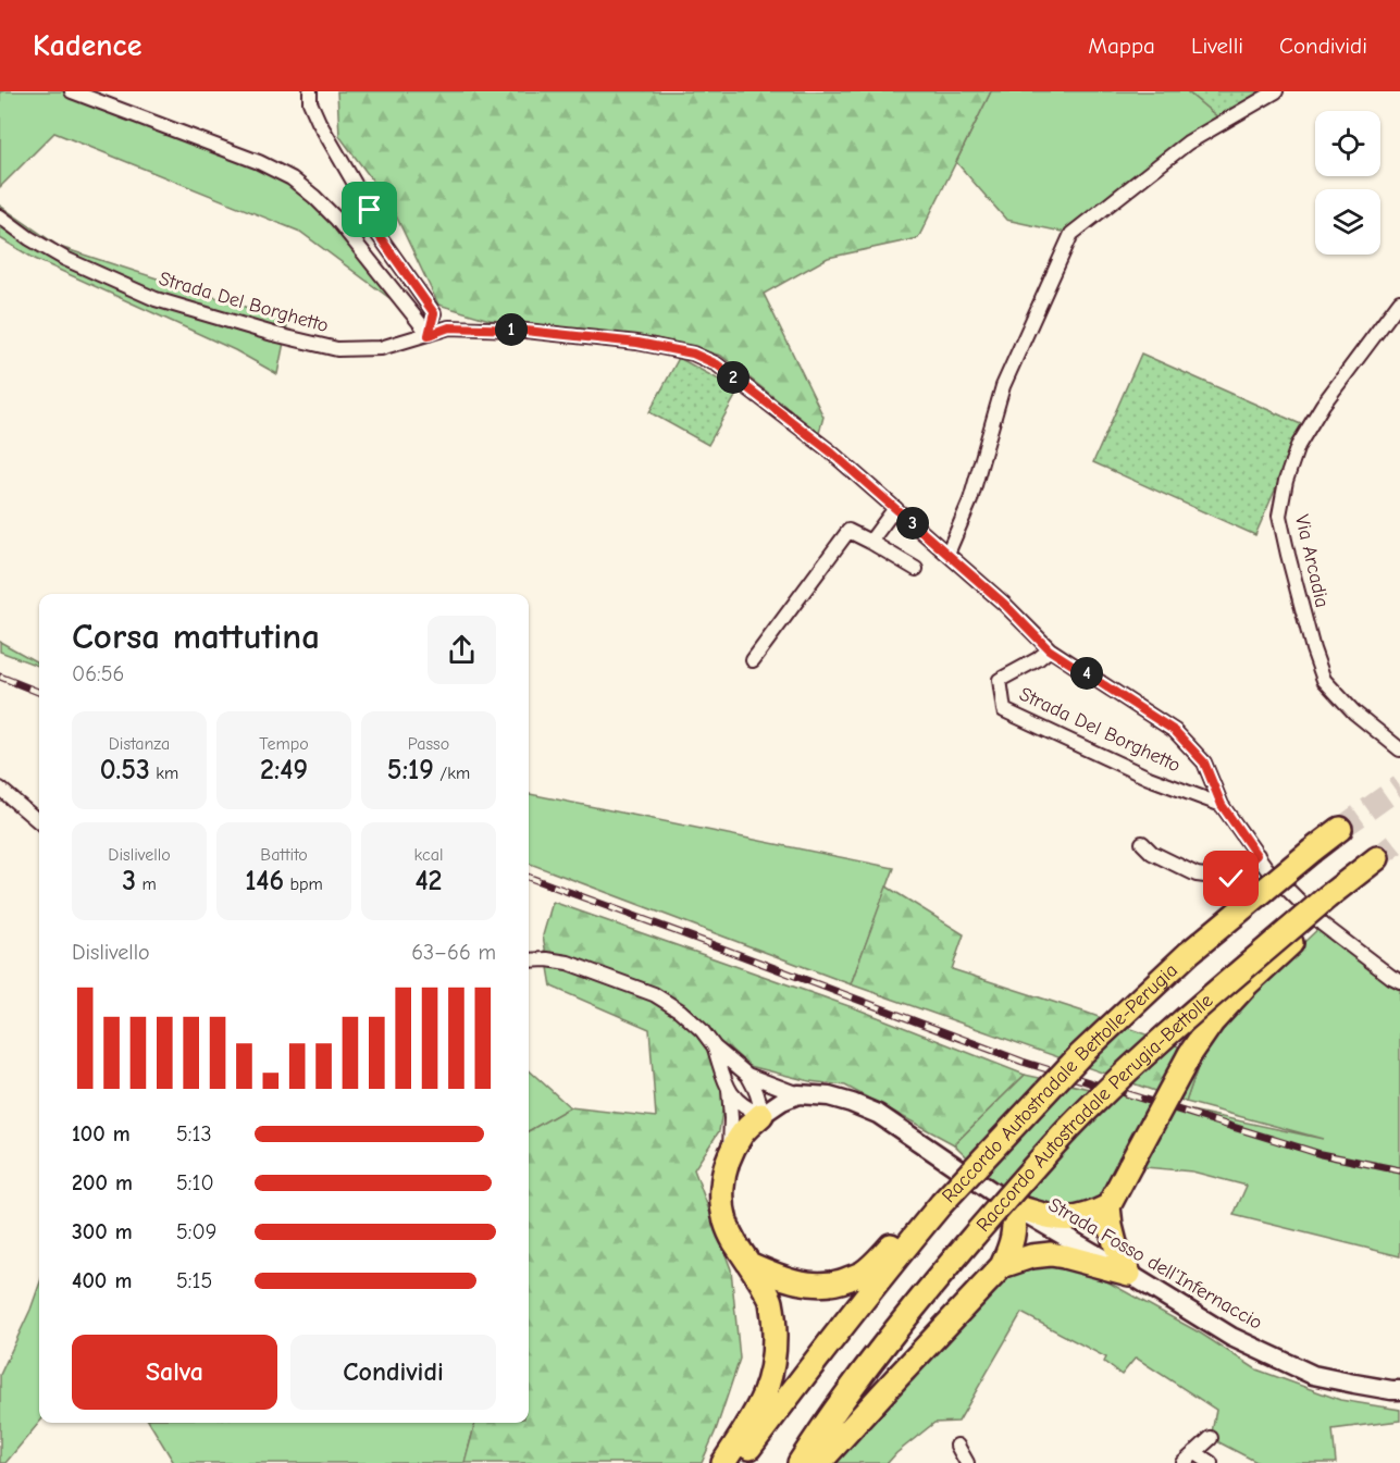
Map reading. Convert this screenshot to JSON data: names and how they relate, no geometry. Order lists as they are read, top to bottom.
{
  "streets": {
    "highway": ["Raccordo Autostradale Bettolle-Perugia", "Raccordo Autostradale Perugia-Bettolle"],
    "main road": ["Strada Fosso dell'Infernaccio"],
    "street": ["Strada Del Borghetto", "Via Arcadia"]
  },
  "page": {
    "header": "Kadence",
    "nav": ["Mappa", "Livelli", "Condividi"],
    "pins": [
      "1",
      "2",
      "3",
      "4"
    ],
    "heading": ["Corsa mattutina", "06:56"],
    "stats": [
      ["Distanza", "0.53 km"],
      ["Tempo", "2:49"],
      ["Passo", "5:19 /km"],
      ["Dislivello", "3 m"],
      ["Battito", "146 bpm"],
      ["kcal", "42"]
    ],
    "chart": ["Dislivello", "63–66 m"],
    "list": [
      {
        "name": "100 m",
        "note": "5:13"
      },
      {
        "name": "200 m",
        "note": "5:10"
      },
      {
        "name": "300 m",
        "note": "5:09"
      },
      {
        "name": "400 m",
        "note": "5:15"
      }
    ],
    "buttons": ["Salva", "Condividi"]
  }
}
